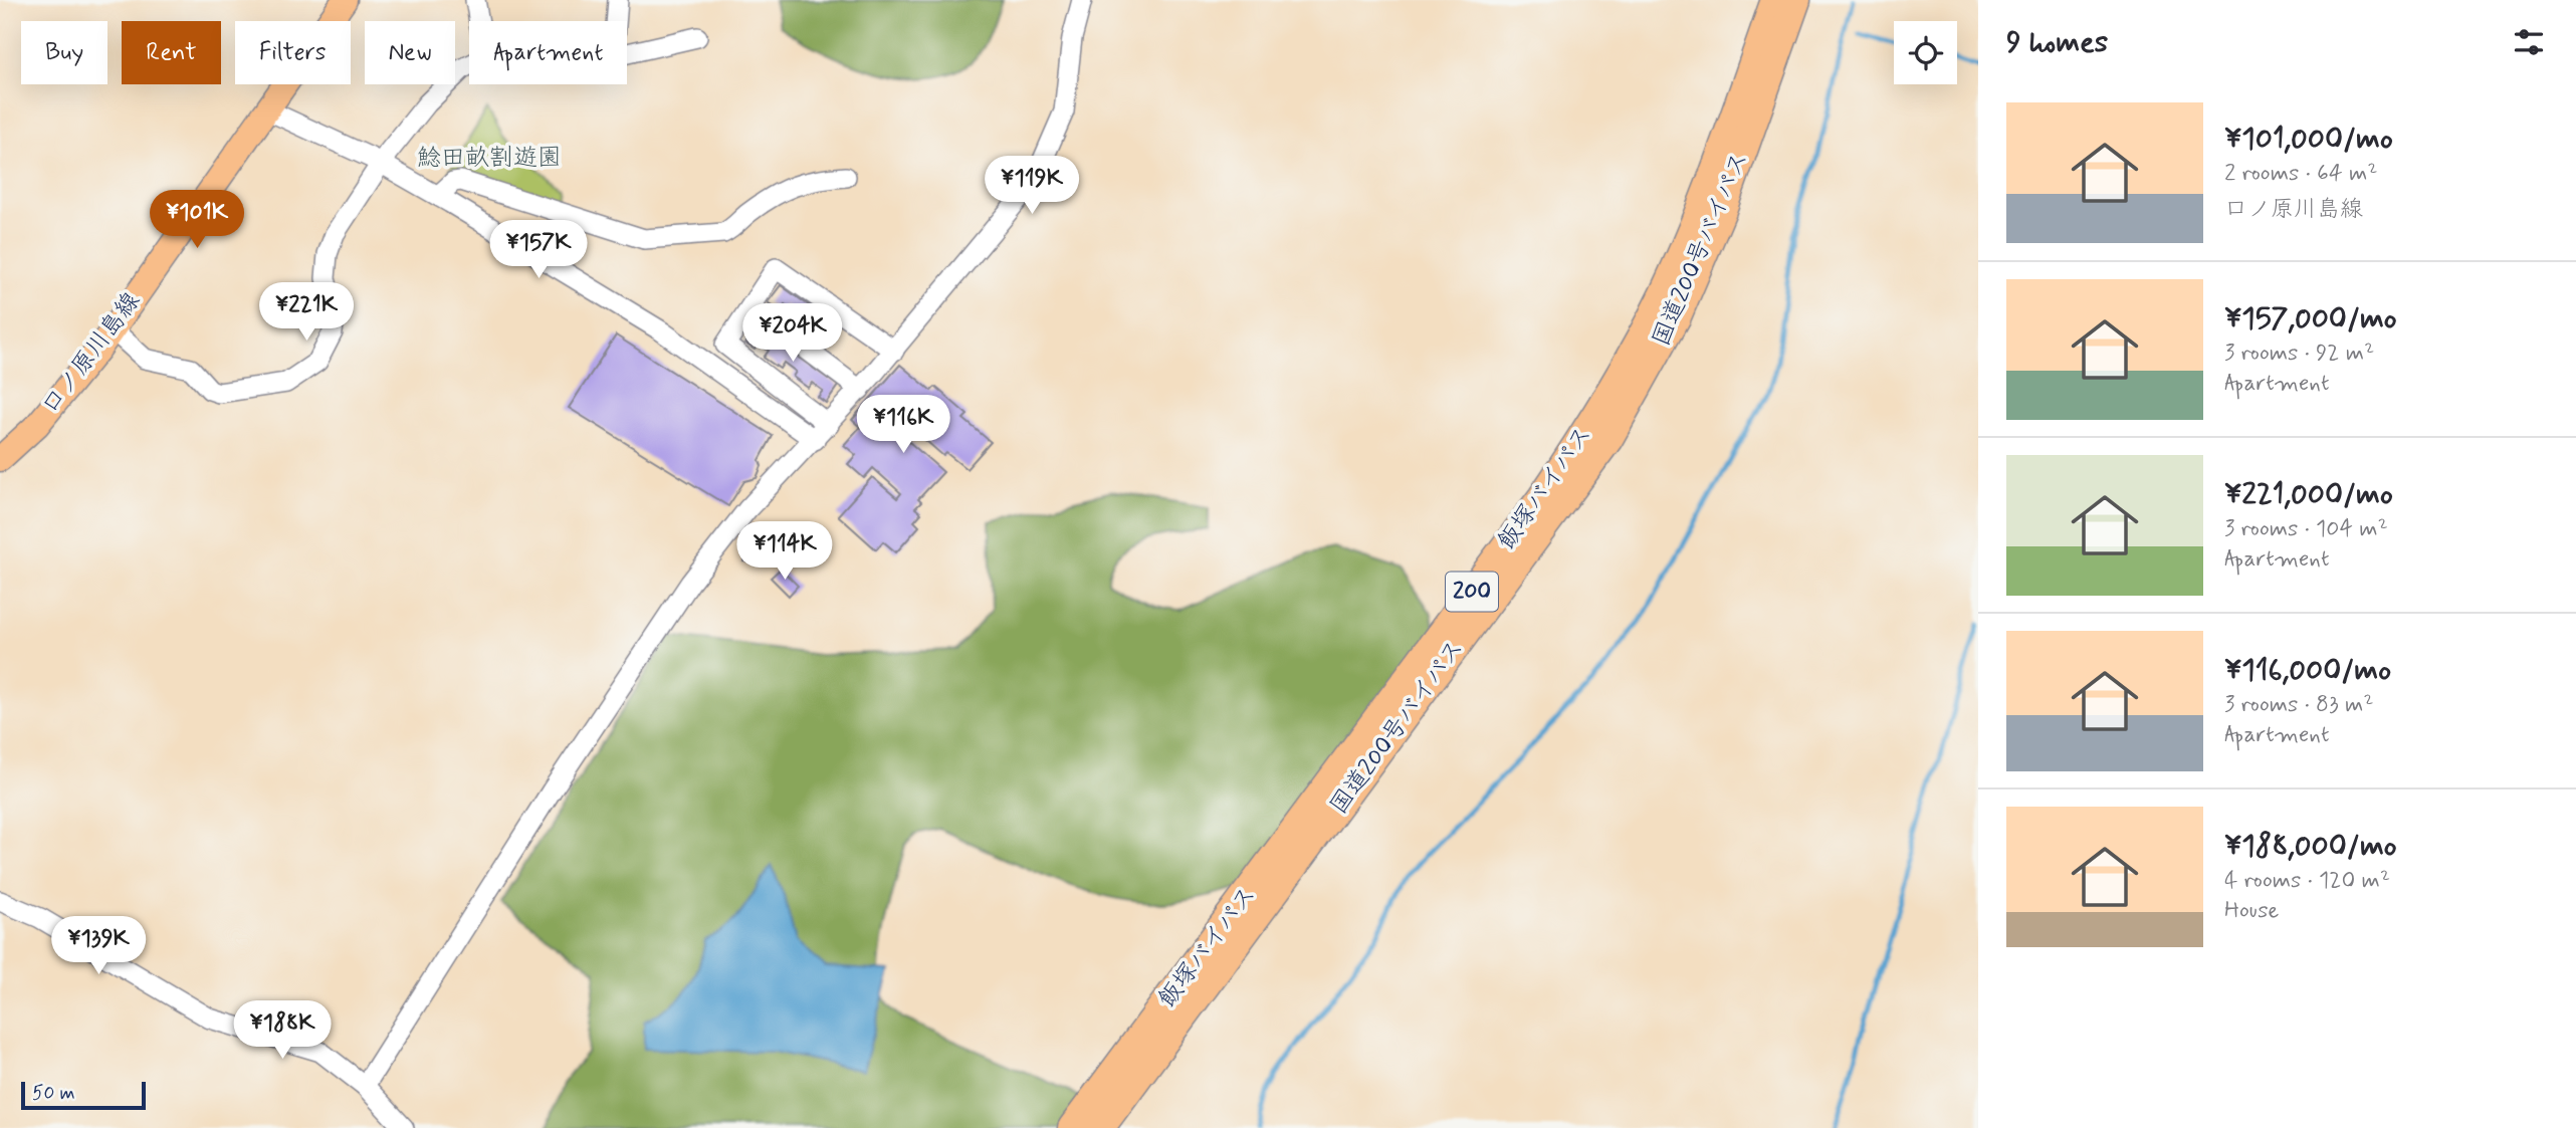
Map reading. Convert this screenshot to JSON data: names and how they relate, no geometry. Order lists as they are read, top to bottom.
{
  "streets": {
    "highway": ["国道200号バイパス", "飯塚バイパス", "200"],
    "main road": ["口ノ原川島線"]
  },
  "crossings": [
    ["国道200号バイパス", "飯塚バイパス"]
  ],
  "parks": ["鯰田畝割遊園"],
  "scale_bar": "50 m",
  "page": {
    "heading": "9 homes",
    "chip": [
      "Buy",
      "Rent",
      "Filters",
      "New",
      "Apartment"
    ],
    "list": [
      {
        "name": "¥101,000/mo",
        "note": "2 rooms · 64 m² · 口ノ原川島線"
      },
      {
        "name": "¥157,000/mo",
        "note": "3 rooms · 92 m² · Apartment"
      },
      {
        "name": "¥221,000/mo",
        "note": "3 rooms · 104 m² · Apartment"
      },
      {
        "name": "¥116,000/mo",
        "note": "3 rooms · 83 m² · Apartment"
      },
      {
        "name": "¥188,000/mo",
        "note": "4 rooms · 120 m² · House"
      }
    ],
    "price": [
      "¥119K",
      "¥101K",
      "¥157K",
      "¥221K",
      "¥204K",
      "¥116K",
      "¥114K",
      "¥139K",
      "¥188K"
    ],
    "scale": "50 m"
  }
}
